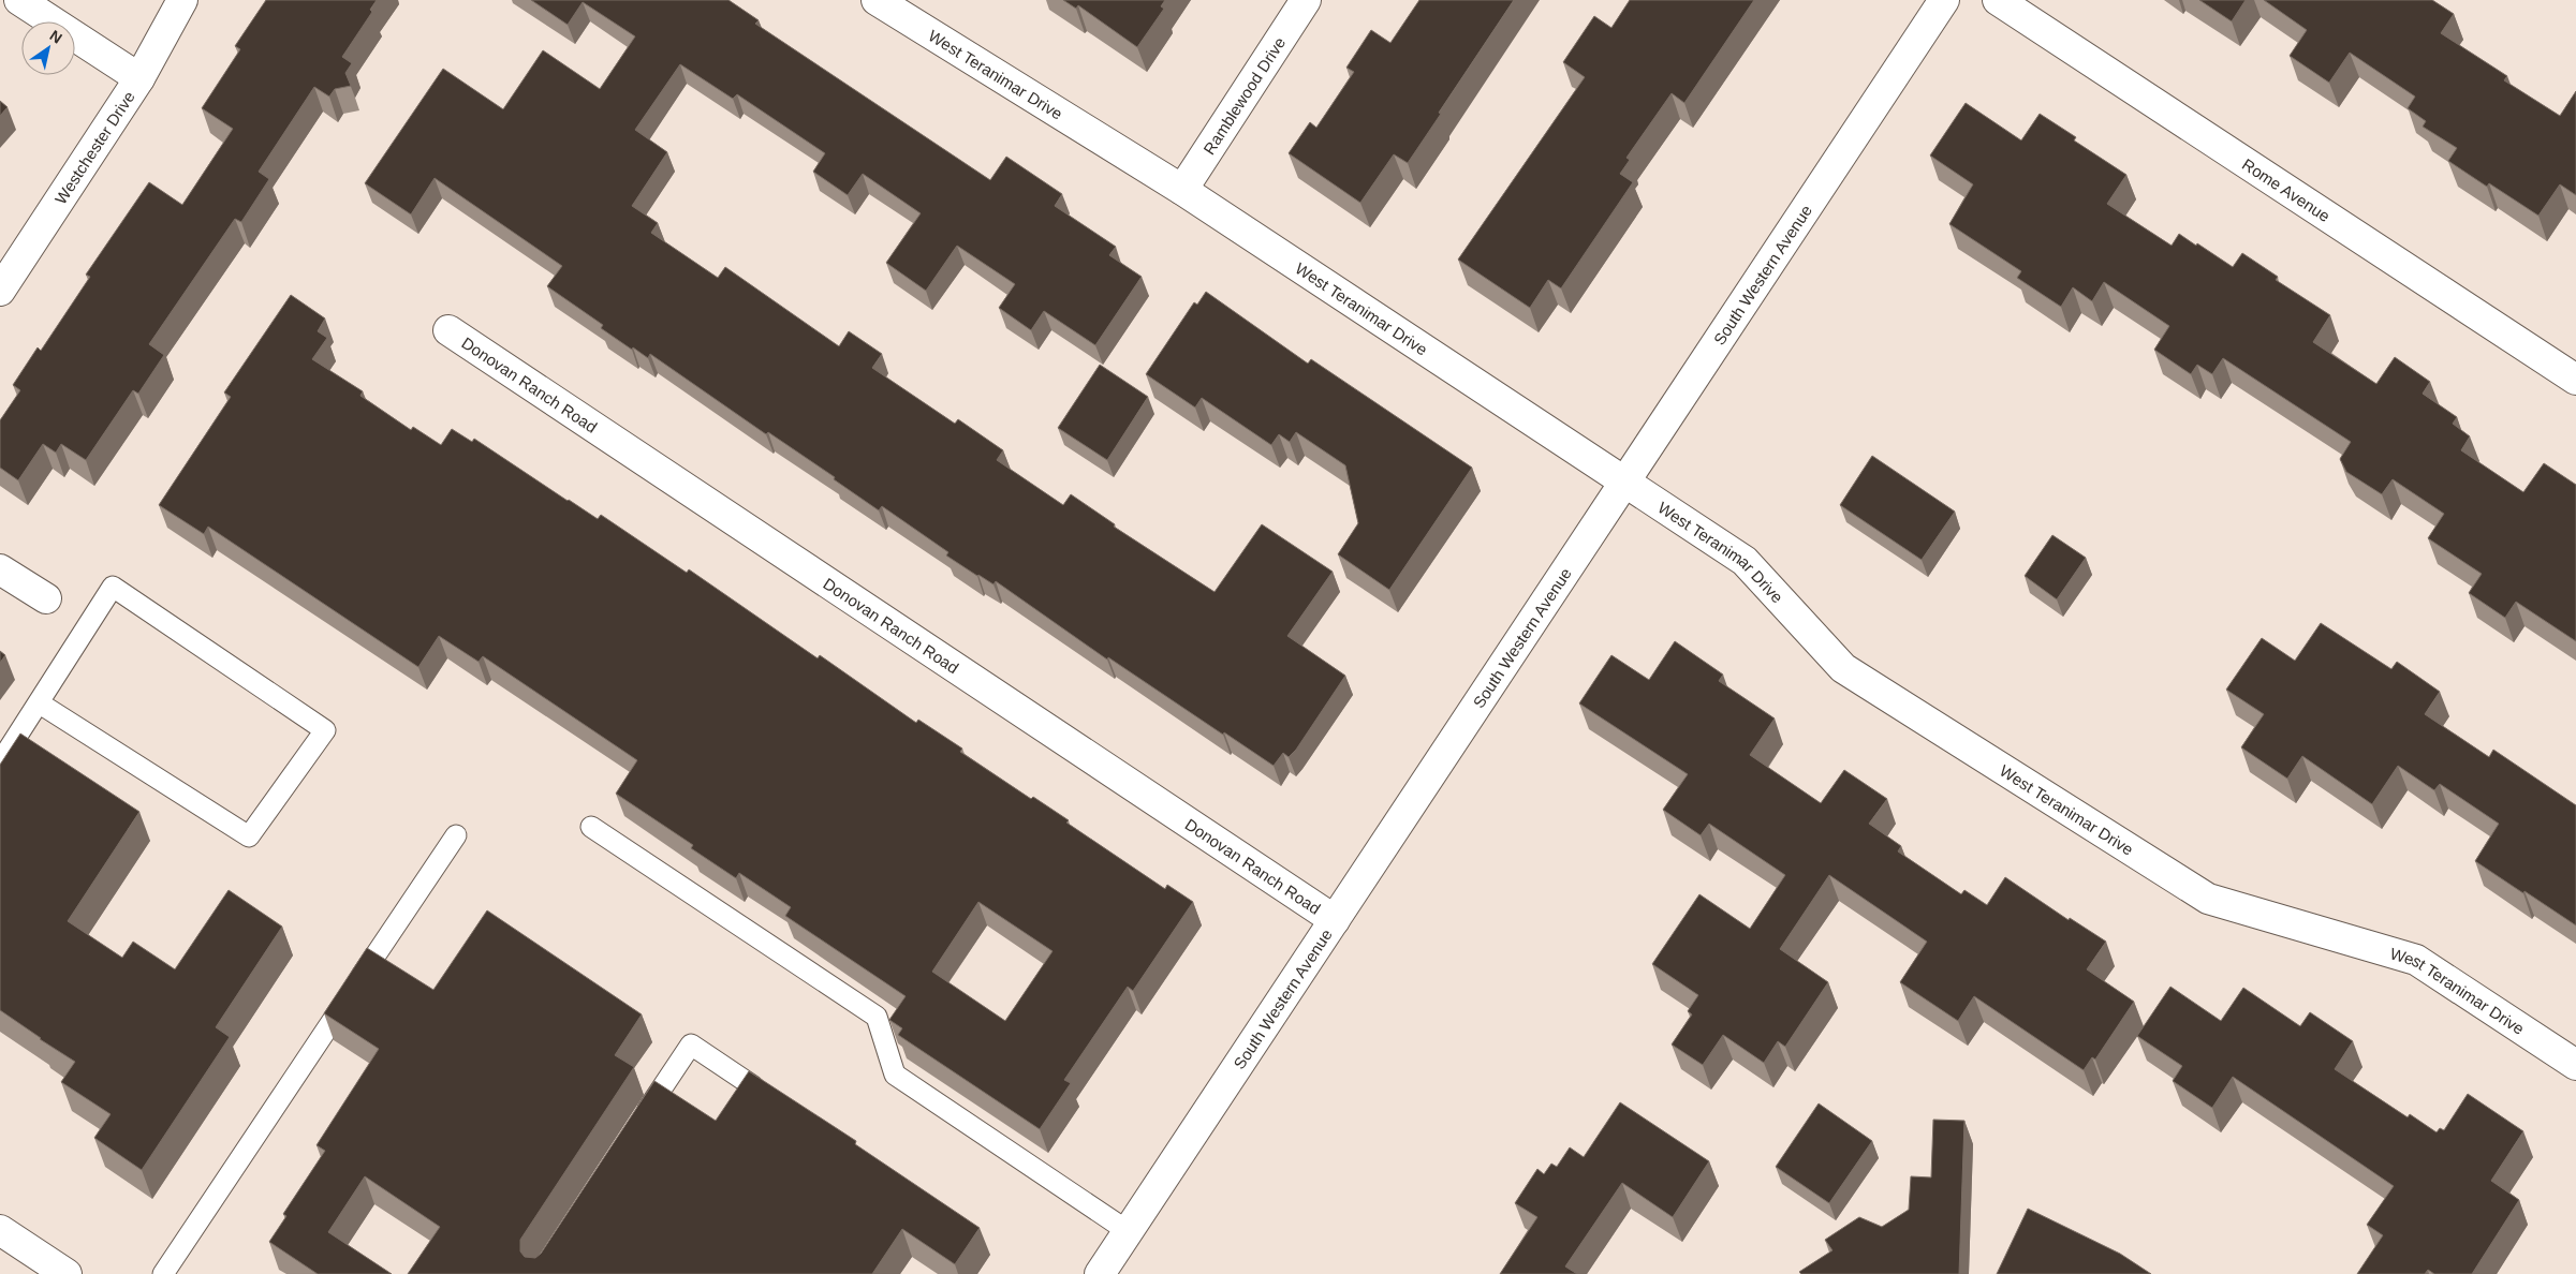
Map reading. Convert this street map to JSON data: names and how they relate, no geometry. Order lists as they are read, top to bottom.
{
  "streets": {
    "street": [
      "West Teranimar Drive",
      "Ramblewood Drive",
      "Westchester Drive",
      "Rome Avenue",
      "South Western Avenue",
      "Donovan Ranch Road"
    ]
  },
  "crossings": [
    ["West Teranimar Drive", "Ramblewood Drive"],
    ["West Teranimar Drive", "South Western Avenue"],
    ["South Western Avenue", "Donovan Ranch Road"]
  ],
  "north": "top right"
}
